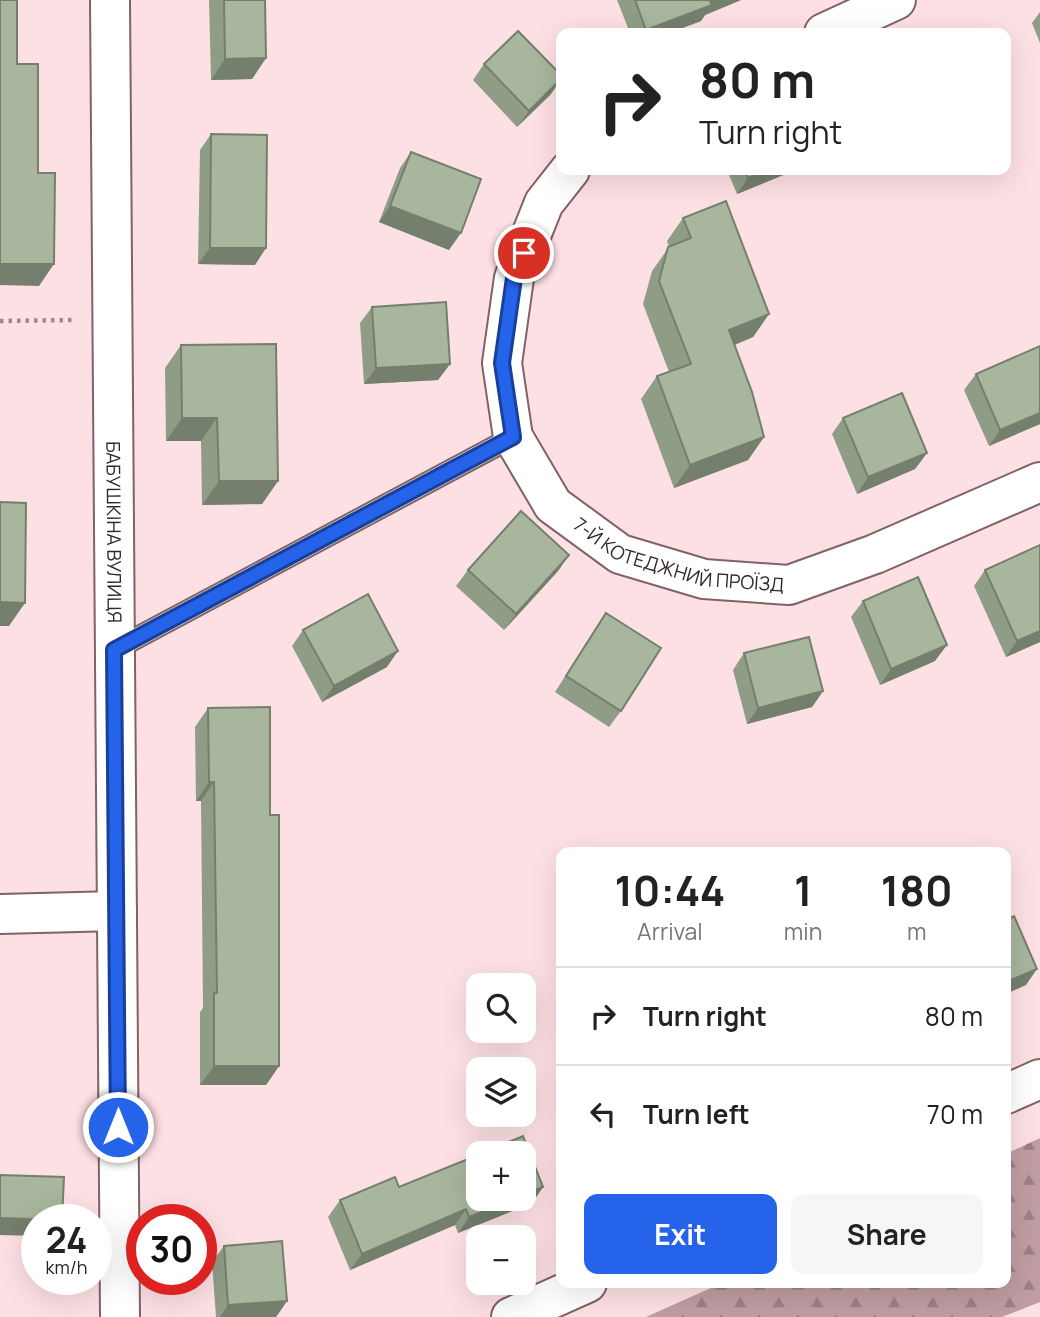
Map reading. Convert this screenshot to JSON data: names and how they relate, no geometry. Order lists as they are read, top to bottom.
{
  "streets": {
    "street": ["БАБУШКІНА ВУЛИЦЯ", "7-Й КОТЕДЖНИЙ ПРОЇЗД"]
  },
  "page": {
    "turn": ["80 m", "Turn right"],
    "eta": [
      "10:44",
      "Arrival",
      "1",
      "min",
      "180",
      "m"
    ],
    "list": [
      {
        "name": "Turn right",
        "value": "80 m"
      },
      {
        "name": "Turn left",
        "value": "70 m"
      }
    ],
    "map_buttons": ["+", "−"],
    "buttons": ["Exit", "Share"],
    "speed": "24 km/h",
    "limit": "30"
  }
}
